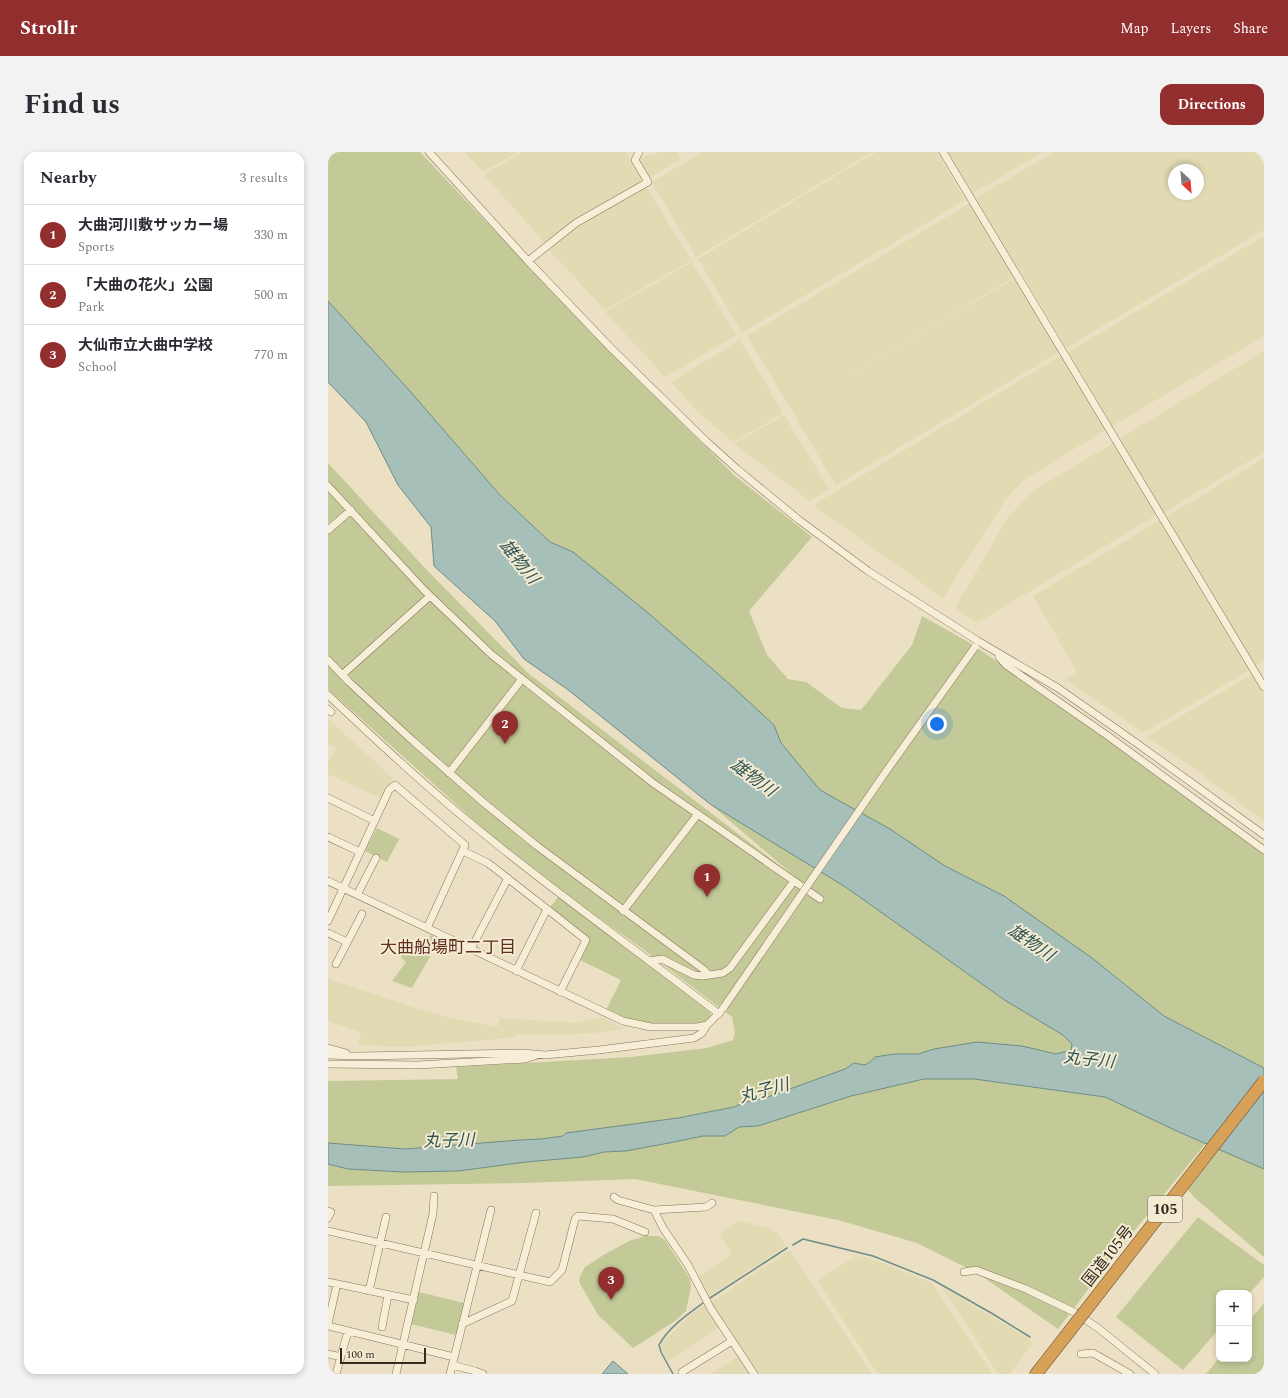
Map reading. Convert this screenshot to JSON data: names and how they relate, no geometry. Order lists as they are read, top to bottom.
{
  "streets": {
    "highway": ["105", "国道105号"]
  },
  "districts": ["大曲船場町二丁目"],
  "water": ["雄物川", "丸子川"],
  "scale_bar": "100 m",
  "north": "bottom right",
  "page": {
    "header": "Strollr",
    "nav": ["Map", "Layers", "Share"],
    "title": "Find us",
    "buttons": "Directions",
    "heading": ["Nearby", "3 results"],
    "list": [
      {
        "mark": "1",
        "name": "大曲河川敷サッカー場",
        "note": "Sports",
        "value": "330 m"
      },
      {
        "mark": "2",
        "name": "「大曲の花火」公園",
        "note": "Park",
        "value": "500 m"
      },
      {
        "mark": "3",
        "name": "大仙市立大曲中学校",
        "note": "School",
        "value": "770 m"
      }
    ],
    "pins": ["2", "1", "3"],
    "map_buttons": ["+", "−"],
    "scale": "100 m"
  }
}
